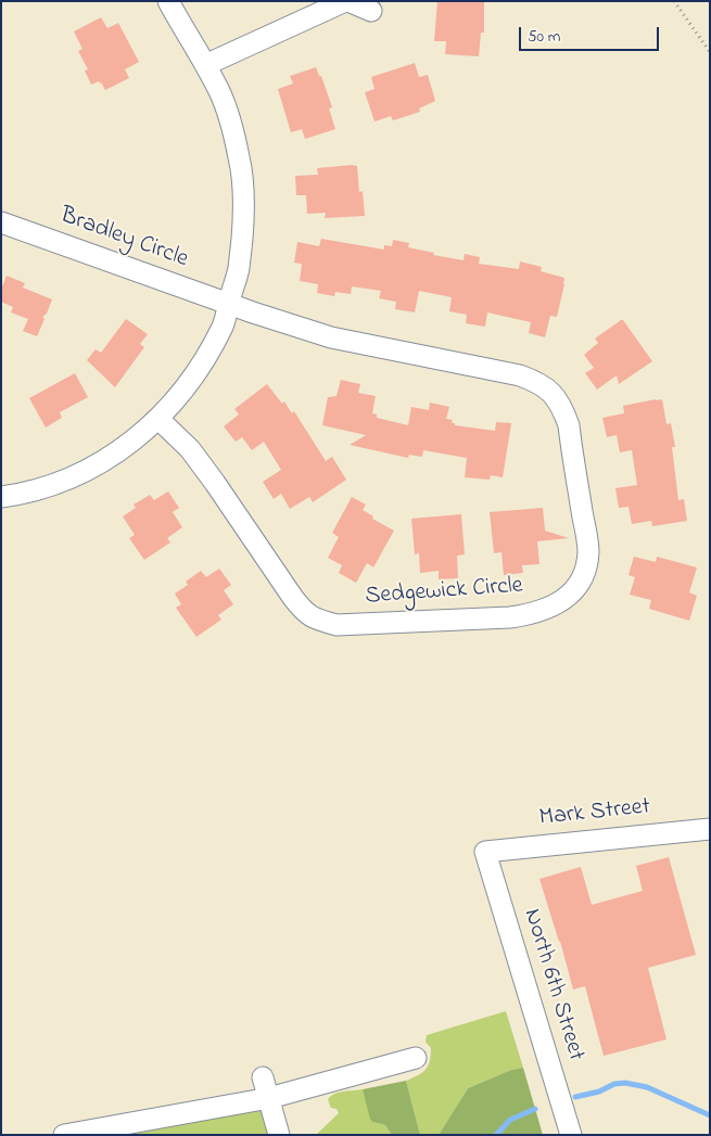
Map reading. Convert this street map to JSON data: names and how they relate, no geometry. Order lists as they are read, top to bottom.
{
  "streets": {
    "street": [
      "Bradley Circle",
      "Sedgewick Circle",
      "Mark Street",
      "North 6th Street"
    ]
  },
  "crossings": [
    ["Bradley Circle", "Sedgewick Circle"],
    ["Mark Street", "North 6th Street"]
  ],
  "scale_bar": "50 m"
}
